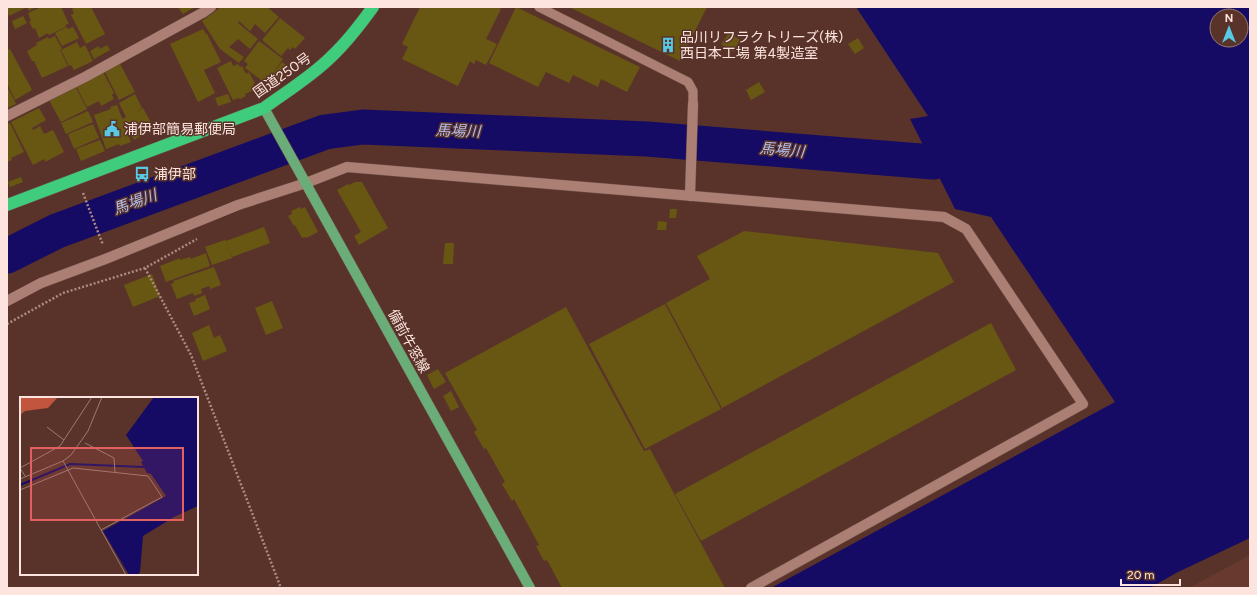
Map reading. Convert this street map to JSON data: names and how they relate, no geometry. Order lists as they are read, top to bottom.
{
  "streets": {
    "highway": ["国道250号"],
    "main road": ["備前牛窓線"]
  },
  "crossings": [
    ["国道250号", "備前牛窓線"]
  ],
  "water": ["馬場川"],
  "places": {
    "building": ["品川リフラクトリーズ(株) 西日本工場 第4製造室"],
    "public building": ["浦伊部簡易郵便局"],
    "bus stop": ["浦伊部"]
  },
  "scale_bar": "20 m",
  "north": "top"
}
